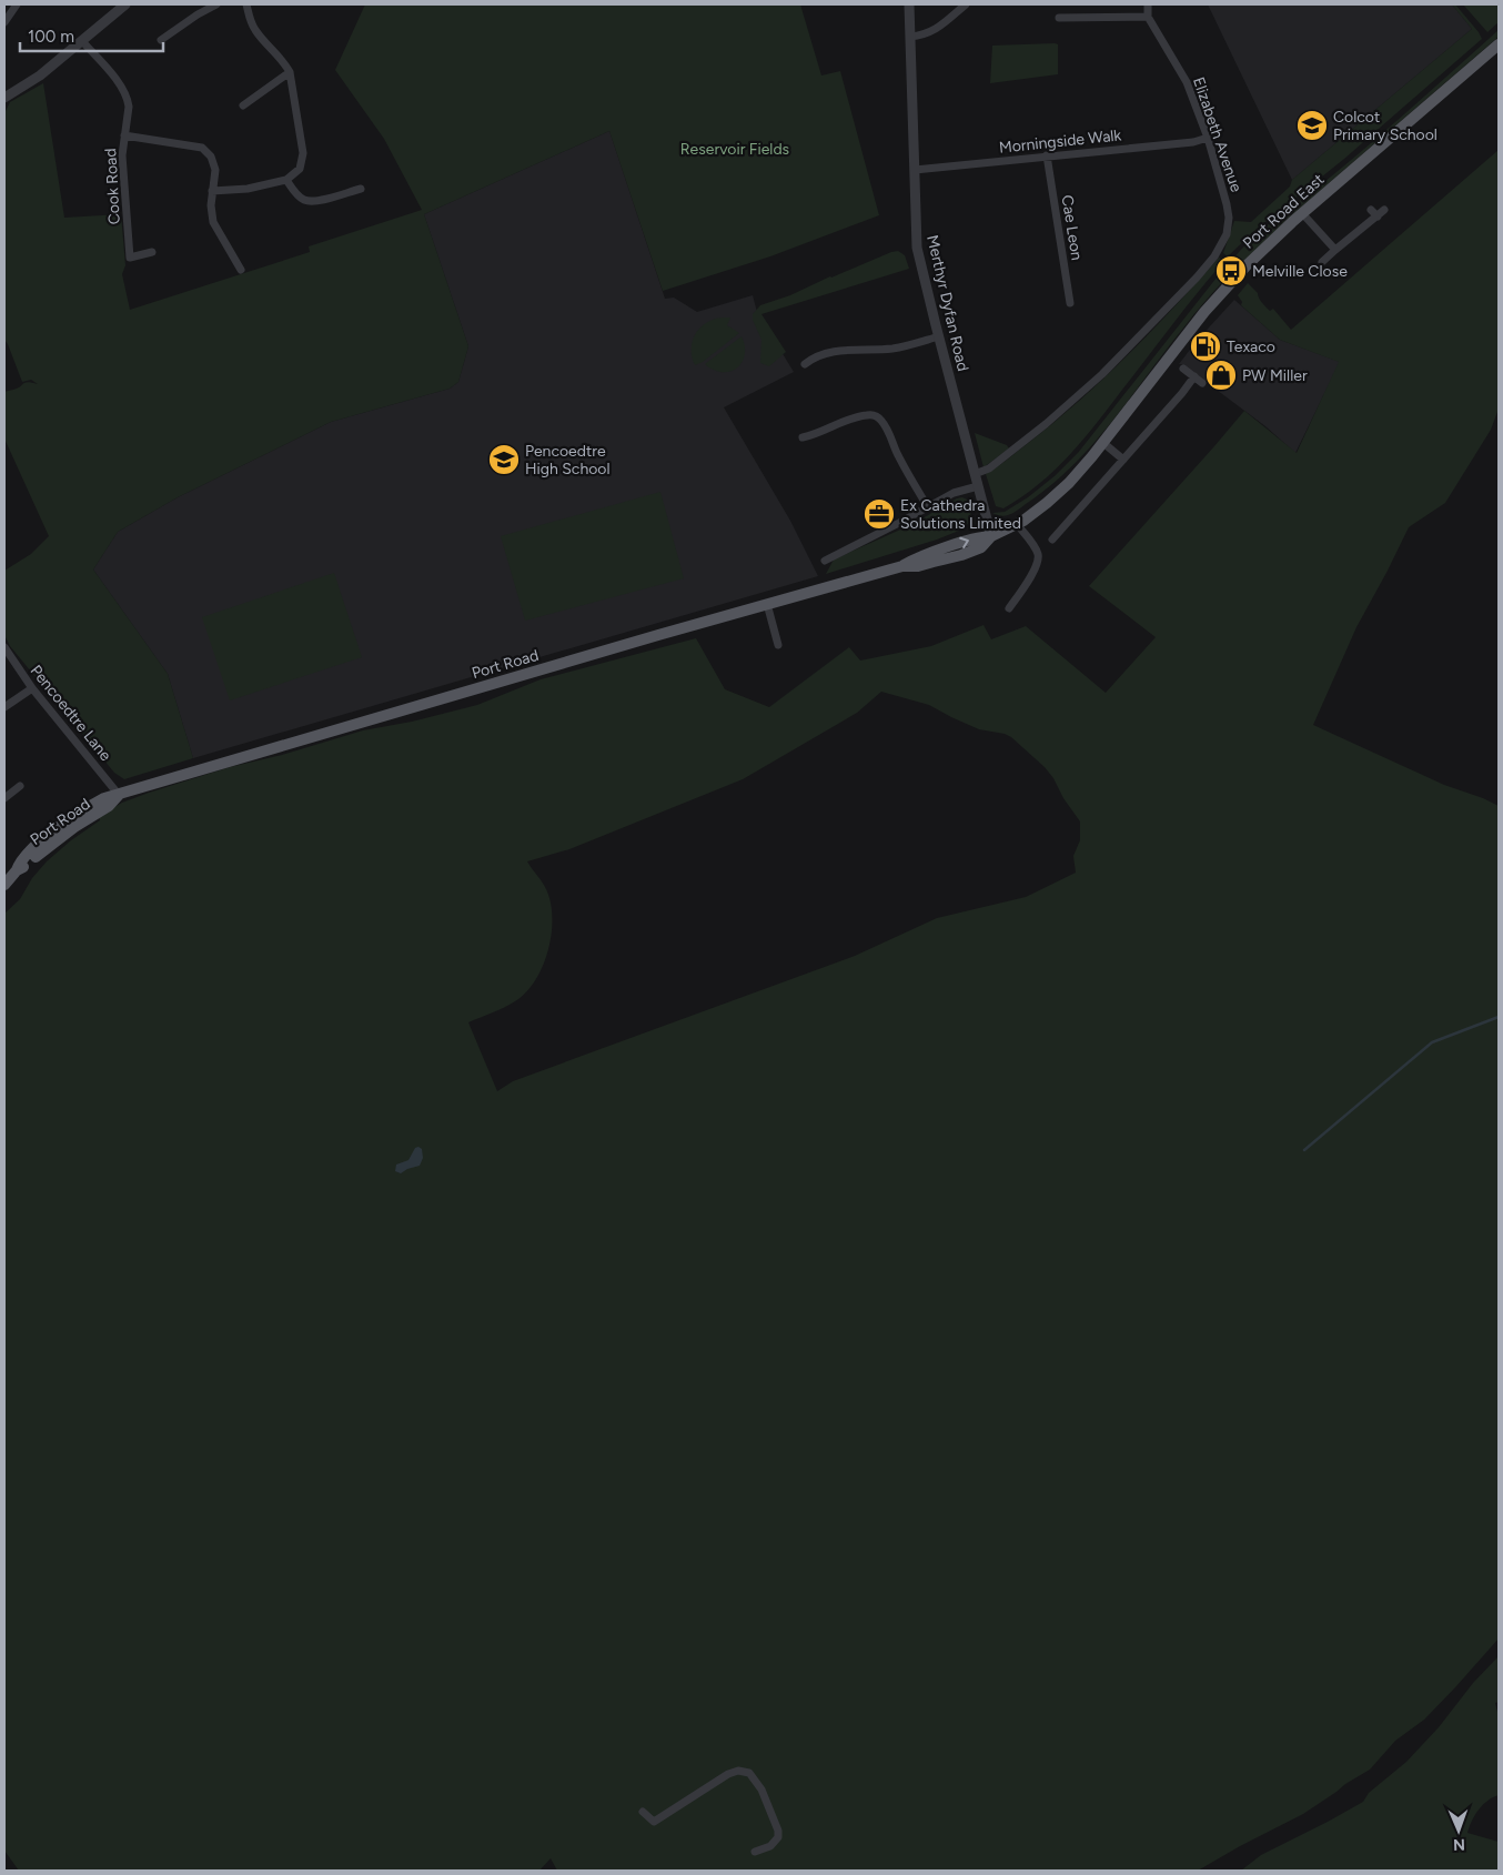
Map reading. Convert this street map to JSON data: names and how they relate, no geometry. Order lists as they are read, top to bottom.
{
  "streets": {
    "main road": ["Port Road East", "Port Road"],
    "street": [
      "Elizabeth Avenue",
      "Morningside Walk",
      "Cook Road",
      "Cae Leon",
      "Merthyr Dyfan Road",
      "Pencoedtre Lane"
    ]
  },
  "crossings": [
    ["Elizabeth Avenue", "Morningside Walk"],
    ["Elizabeth Avenue", "Port Road East"],
    ["Morningside Walk", "Cae Leon"],
    ["Morningside Walk", "Merthyr Dyfan Road"],
    ["Port Road East", "Merthyr Dyfan Road"],
    ["Port Road East", "Port Road"],
    ["Merthyr Dyfan Road", "Port Road"],
    ["Port Road", "Pencoedtre Lane"]
  ],
  "parks": ["Reservoir Fields"],
  "places": {
    "school or university": ["Colcot Primary School", "Pencoedtre High School"],
    "bus stop": ["Melville Close"],
    "fuel station": ["Texaco"],
    "shop": ["PW Miller"],
    "office": ["Ex Cathedra Solutions Limited"]
  },
  "scale_bar": "100 m",
  "north": "bottom"
}
